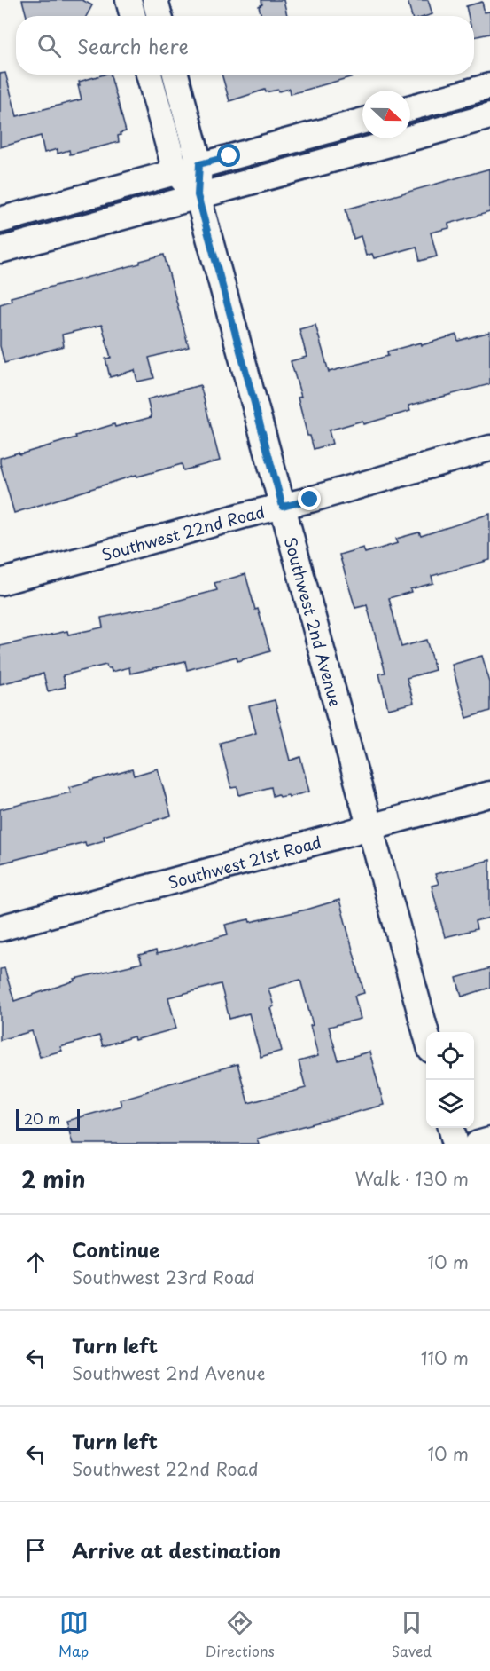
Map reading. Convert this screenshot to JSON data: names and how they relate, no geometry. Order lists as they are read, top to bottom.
{
  "streets": {
    "street": ["Southwest 22nd Road", "Southwest 2nd Avenue", "Southwest 21st Road"]
  },
  "crossings": [
    ["Southwest 22nd Road", "Southwest 2nd Avenue"],
    ["Southwest 2nd Avenue", "Southwest 21st Road"]
  ],
  "scale_bar": "20 m",
  "north": "right",
  "page": {
    "search": "Search here",
    "scale": "20 m",
    "heading": ["2 min", "Walk · 130 m"],
    "list": [
      ["Continue", "Southwest 23rd Road", "10 m"],
      ["Turn left", "Southwest 2nd Avenue", "110 m"],
      ["Turn left", "Southwest 22nd Road", "10 m"],
      "Arrive at destination"
    ],
    "nav": ["Map", "Directions", "Saved"]
  }
}
